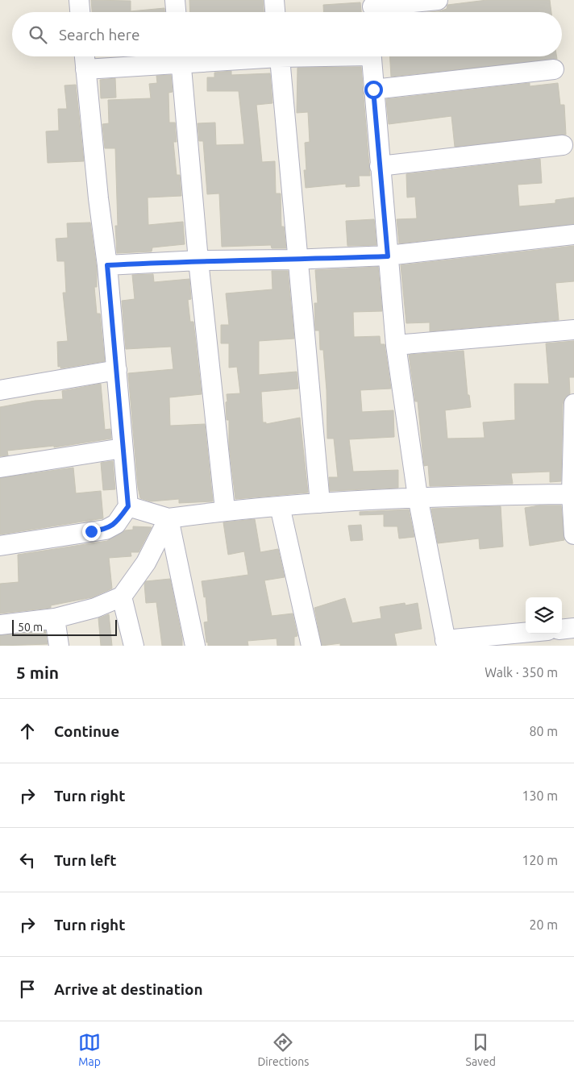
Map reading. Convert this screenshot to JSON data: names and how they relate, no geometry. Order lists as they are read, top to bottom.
{
  "scale_bar": "50 m",
  "page": {
    "search": "Search here",
    "scale": "50 m",
    "heading": ["5 min", "Walk · 350 m"],
    "list": [
      ["Continue", "80 m"],
      ["Turn right", "130 m"],
      ["Turn left", "120 m"],
      ["Turn right", "20 m"],
      "Arrive at destination"
    ],
    "nav": ["Map", "Directions", "Saved"]
  }
}
